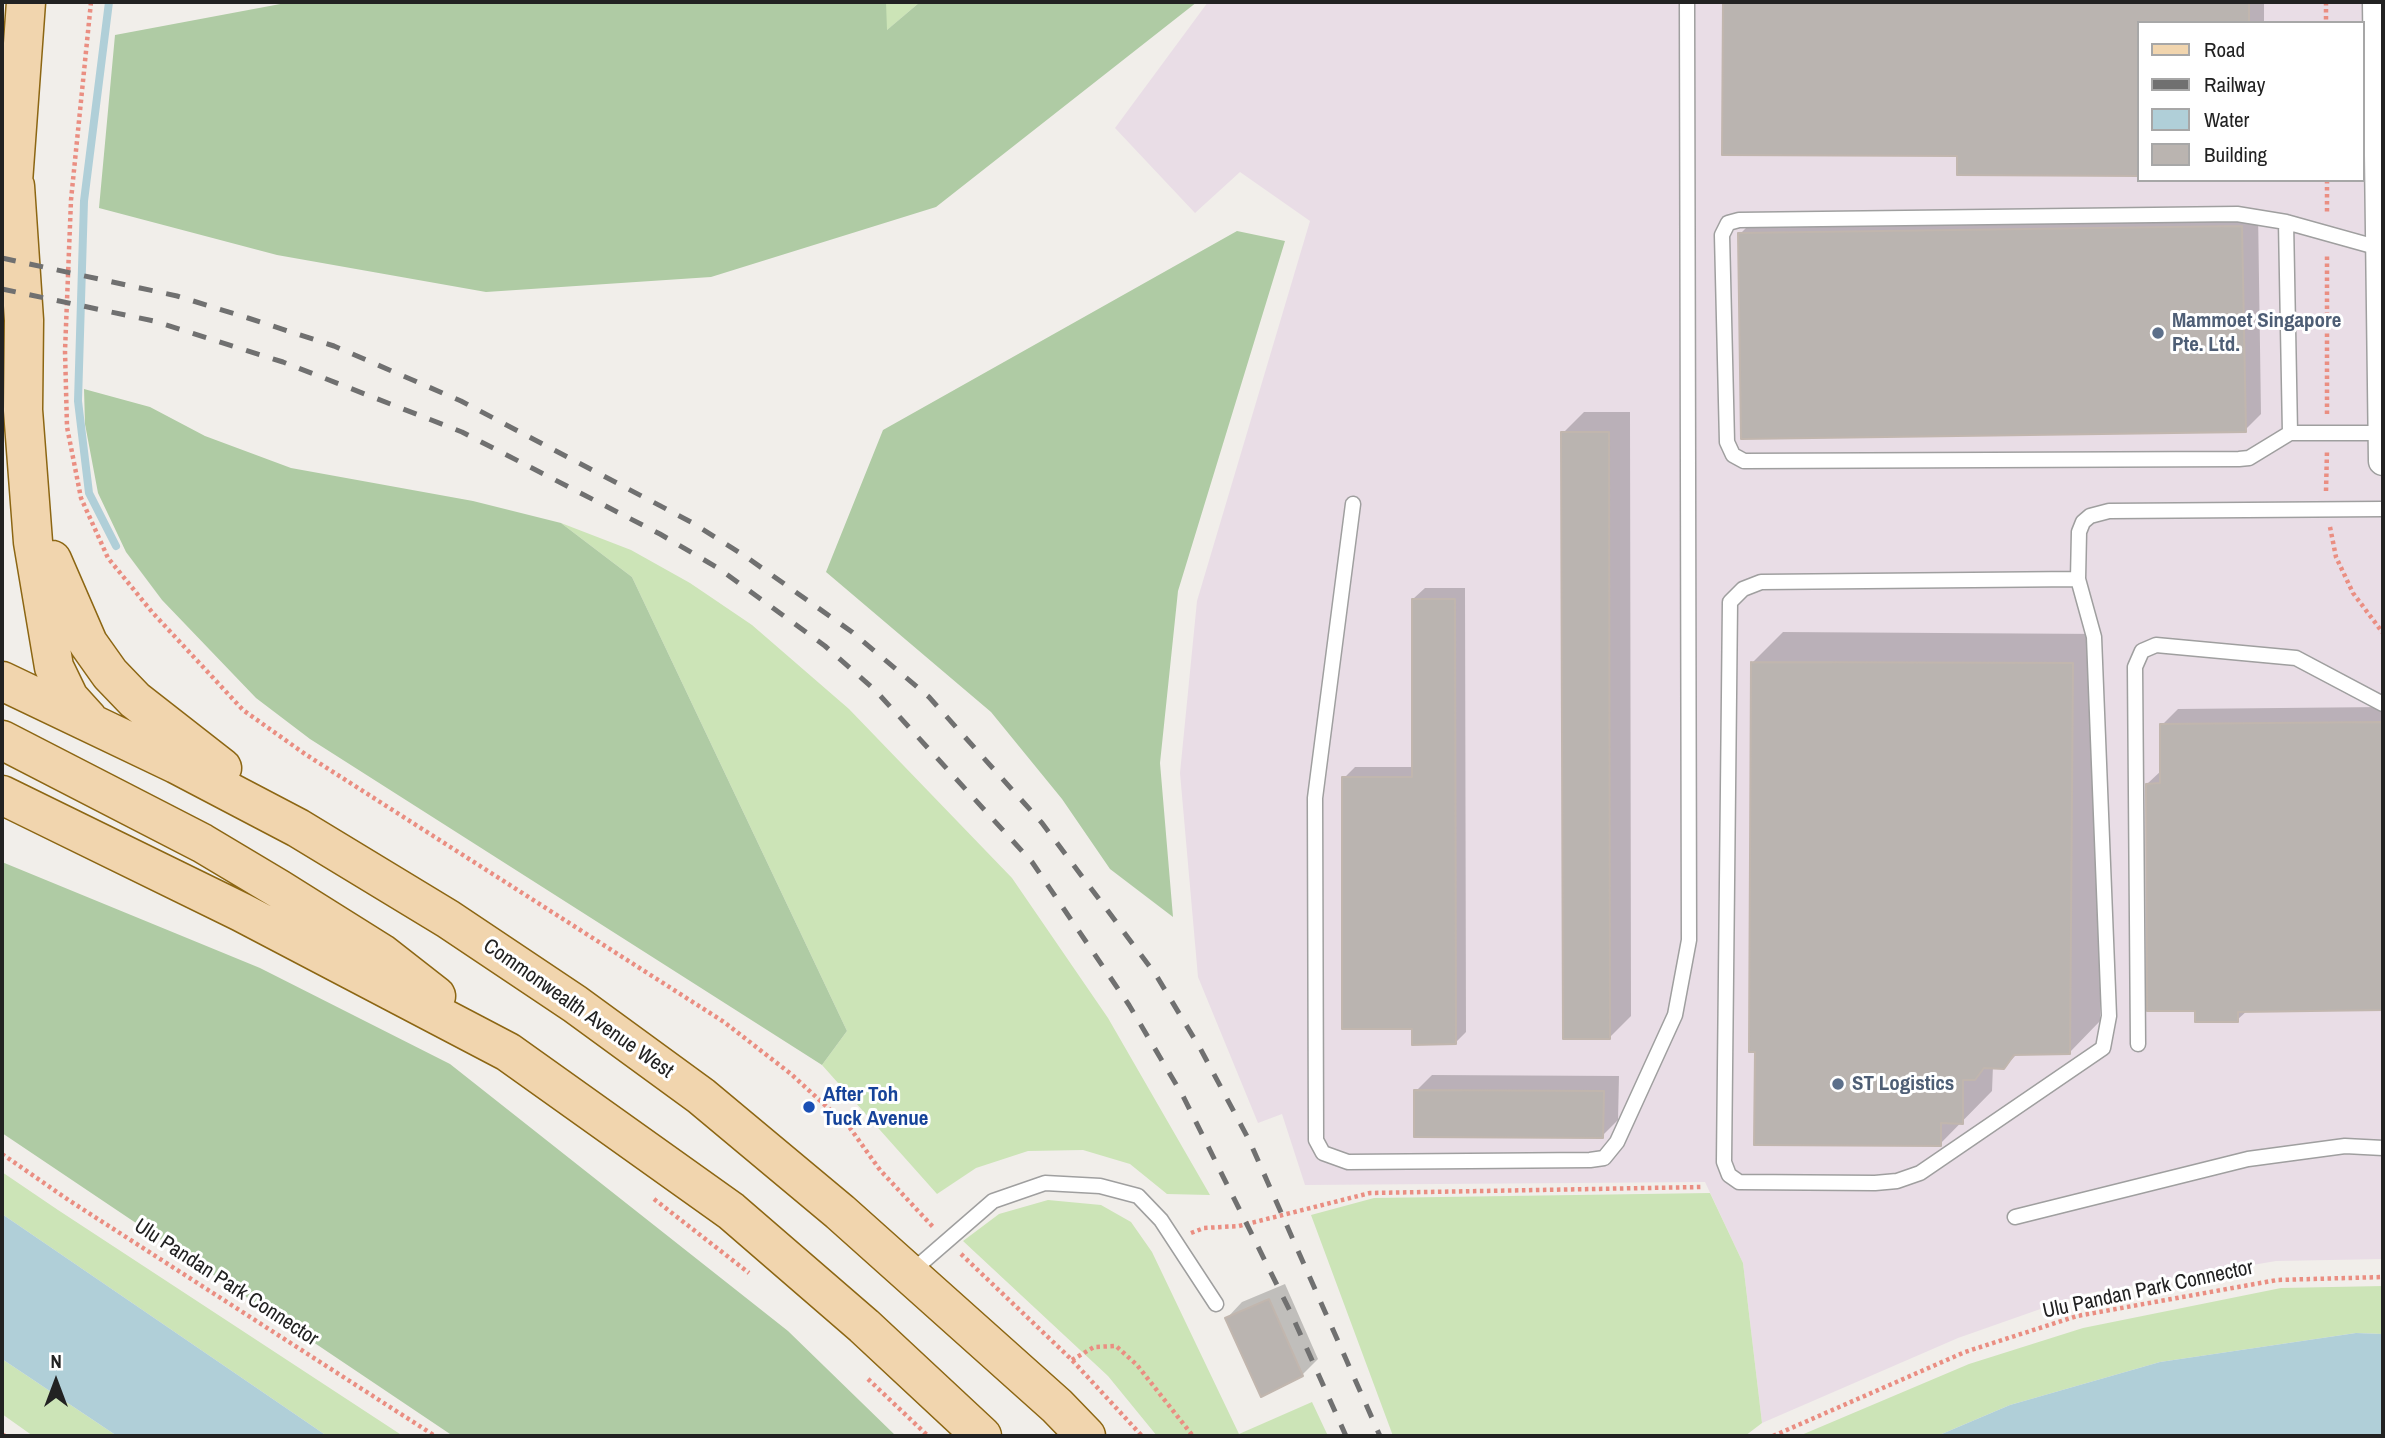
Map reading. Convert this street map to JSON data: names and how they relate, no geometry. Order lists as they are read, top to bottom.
{
  "streets": {
    "main road": ["Commonwealth Avenue West"],
    "path": ["Ulu Pandan Park Connector"]
  },
  "places": ["Mammoet Singapore Pte. Ltd.", "ST Logistics", "After Toh Tuck Avenue"],
  "legend": [
    "Road",
    "Railway",
    "Water",
    "Building"
  ],
  "north": "top"
}
